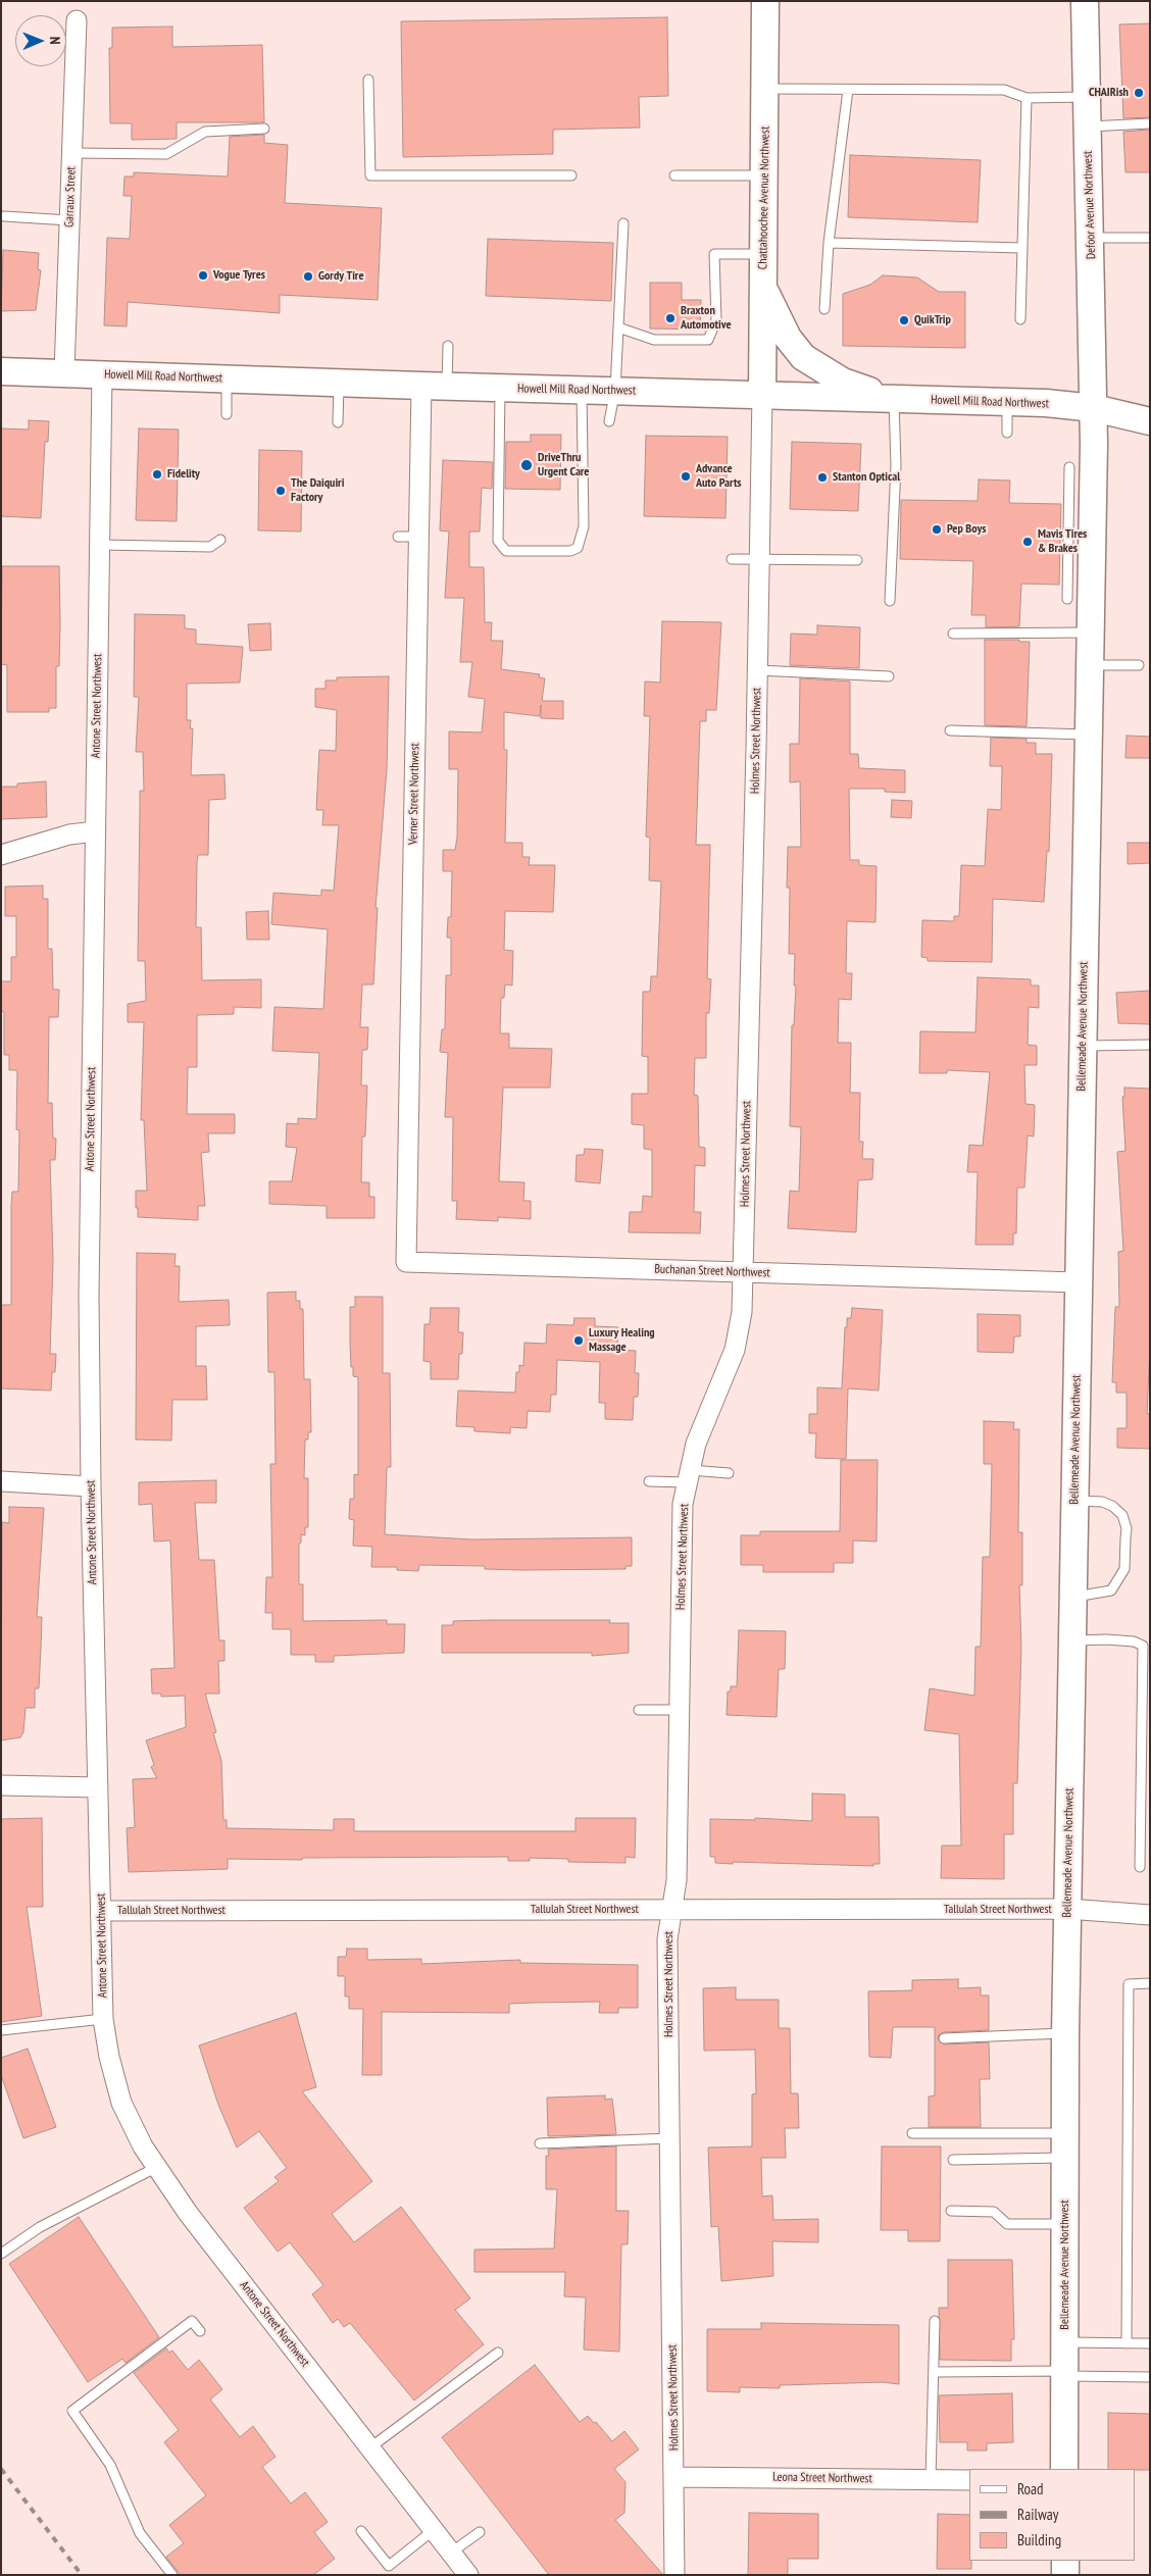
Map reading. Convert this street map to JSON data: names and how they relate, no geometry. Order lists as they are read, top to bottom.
{
  "streets": {
    "street": [
      "Garraux Street",
      "Chattahoochee Avenue Northwest",
      "Defoor Avenue Northwest",
      "Howell Mill Road Northwest",
      "Antone Street Northwest",
      "Holmes Street Northwest",
      "Verner Street Northwest",
      "Bellemeade Avenue Northwest",
      "Buchanan Street Northwest",
      "Tallulah Street Northwest",
      "Leona Street Northwest"
    ]
  },
  "crossings": [
    ["Garraux Street", "Howell Mill Road Northwest"],
    ["Chattahoochee Avenue Northwest", "Howell Mill Road Northwest"],
    ["Chattahoochee Avenue Northwest", "Holmes Street Northwest"],
    ["Defoor Avenue Northwest", "Howell Mill Road Northwest"],
    ["Defoor Avenue Northwest", "Bellemeade Avenue Northwest"],
    ["Howell Mill Road Northwest", "Antone Street Northwest"],
    ["Howell Mill Road Northwest", "Holmes Street Northwest"],
    ["Howell Mill Road Northwest", "Verner Street Northwest"],
    ["Howell Mill Road Northwest", "Bellemeade Avenue Northwest"],
    ["Antone Street Northwest", "Tallulah Street Northwest"],
    ["Holmes Street Northwest", "Buchanan Street Northwest"],
    ["Holmes Street Northwest", "Tallulah Street Northwest"],
    ["Holmes Street Northwest", "Leona Street Northwest"],
    ["Verner Street Northwest", "Buchanan Street Northwest"],
    ["Bellemeade Avenue Northwest", "Buchanan Street Northwest"],
    ["Bellemeade Avenue Northwest", "Tallulah Street Northwest"]
  ],
  "places": [
    "CHAIRish",
    "Vogue Tyres",
    "Gordy Tire",
    "Braxton Automotive",
    "QuikTrip",
    "DriveThru Urgent Care",
    "Fidelity",
    "Advance Auto Parts",
    "Stanton Optical",
    "The Daiquiri Factory",
    "Pep Boys",
    "Mavis Tires & Brakes",
    "Luxury Healing Massage"
  ],
  "legend": ["Road", "Railway", "Building"],
  "north": "right"
}
